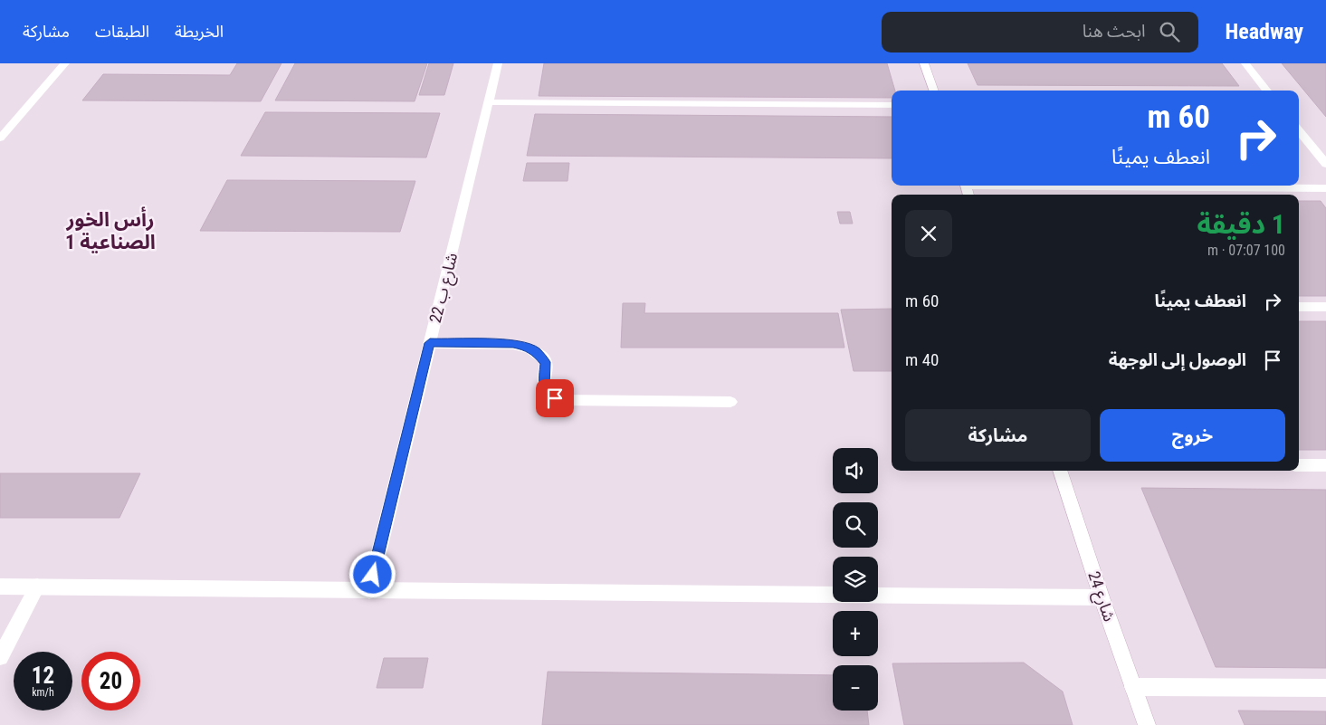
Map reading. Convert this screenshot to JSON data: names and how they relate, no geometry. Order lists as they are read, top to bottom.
{
  "streets": {
    "street": ["شارع ب 22", "شارع 24"]
  },
  "districts": ["رأس الخور الصناعية 1"],
  "page": {
    "header": "Headway",
    "search": "ابحث هنا",
    "nav": ["الخريطة", "الطبقات", "مشاركة"],
    "turn": ["60 m", "انعطف يمينًا"],
    "heading": ["1 دقيقة", "100 m · 07:07"],
    "list": [
      {
        "name": "انعطف يمينًا",
        "value": "60 m"
      },
      {
        "name": "الوصول إلى الوجهة",
        "value": "40 m"
      }
    ],
    "buttons": ["خروج", "مشاركة"],
    "map_buttons": ["+", "−"],
    "speed": "12 km/h",
    "limit": "20"
  }
}
